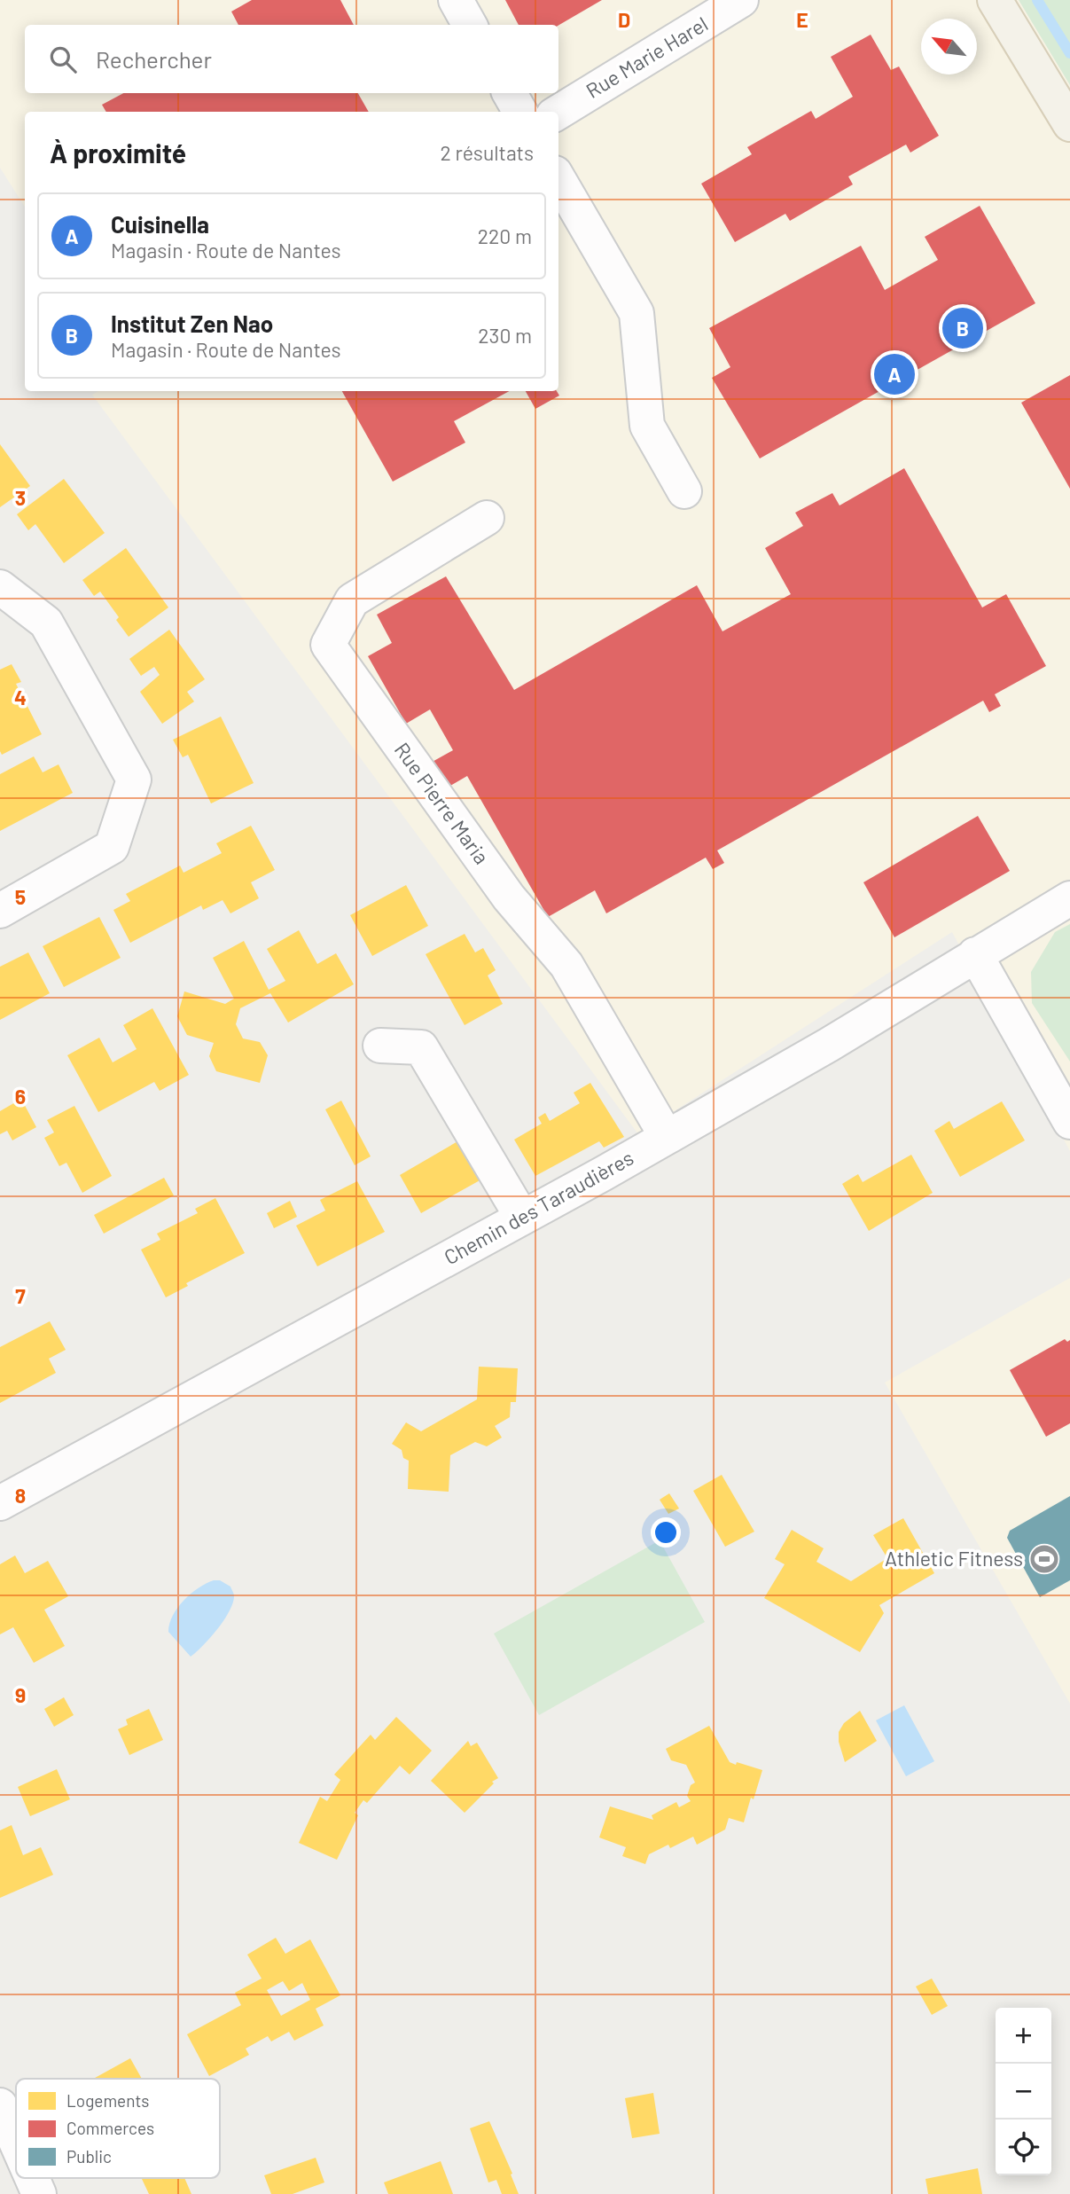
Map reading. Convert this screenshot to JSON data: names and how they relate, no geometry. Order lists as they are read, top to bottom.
{
  "streets": {
    "street": ["Rue Marie Harel", "Rue Pierre Maria", "Chemin des Taraudières"]
  },
  "crossings": [
    ["Rue Pierre Maria", "Chemin des Taraudières"]
  ],
  "places": {
    "sports": ["Athletic Fitness"]
  },
  "legend": ["Logements", "Commerces", "Public"],
  "north": "top left",
  "page": {
    "search": "Rechercher",
    "heading": ["À proximité", "2 résultats"],
    "list": [
      {
        "mark": "A",
        "name": "Cuisinella",
        "note": "Magasin · Route de Nantes",
        "value": "220 m"
      },
      {
        "mark": "B",
        "name": "Institut Zen Nao",
        "note": "Magasin · Route de Nantes",
        "value": "230 m"
      }
    ],
    "pins": ["B", "A"],
    "map_buttons": ["+", "−"]
  },
  "grid": {
    "columns": ["D", "E"],
    "rows": [
      "3",
      "4",
      "5",
      "6",
      "7",
      "8",
      "9"
    ]
  }
}
